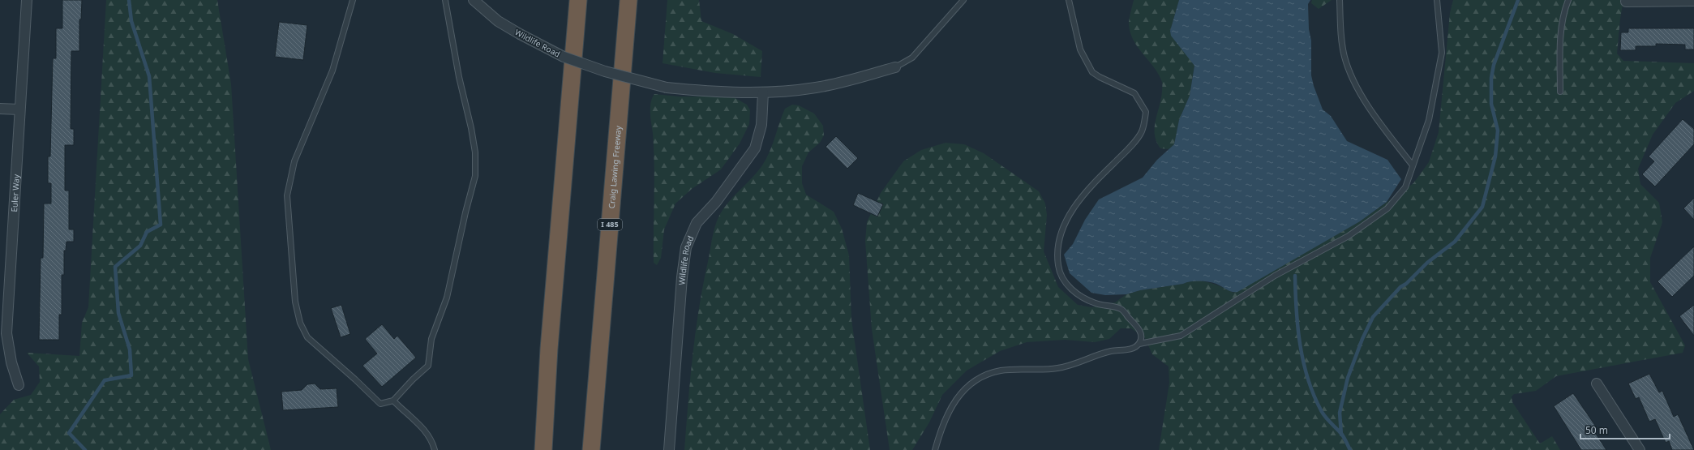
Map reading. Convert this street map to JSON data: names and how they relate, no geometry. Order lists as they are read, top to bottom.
{
  "streets": {
    "highway": ["Craig Lawing Freeway", "I 485"],
    "street": ["Wildlife Road", "Euler Way"]
  },
  "scale_bar": "50 m"
}
